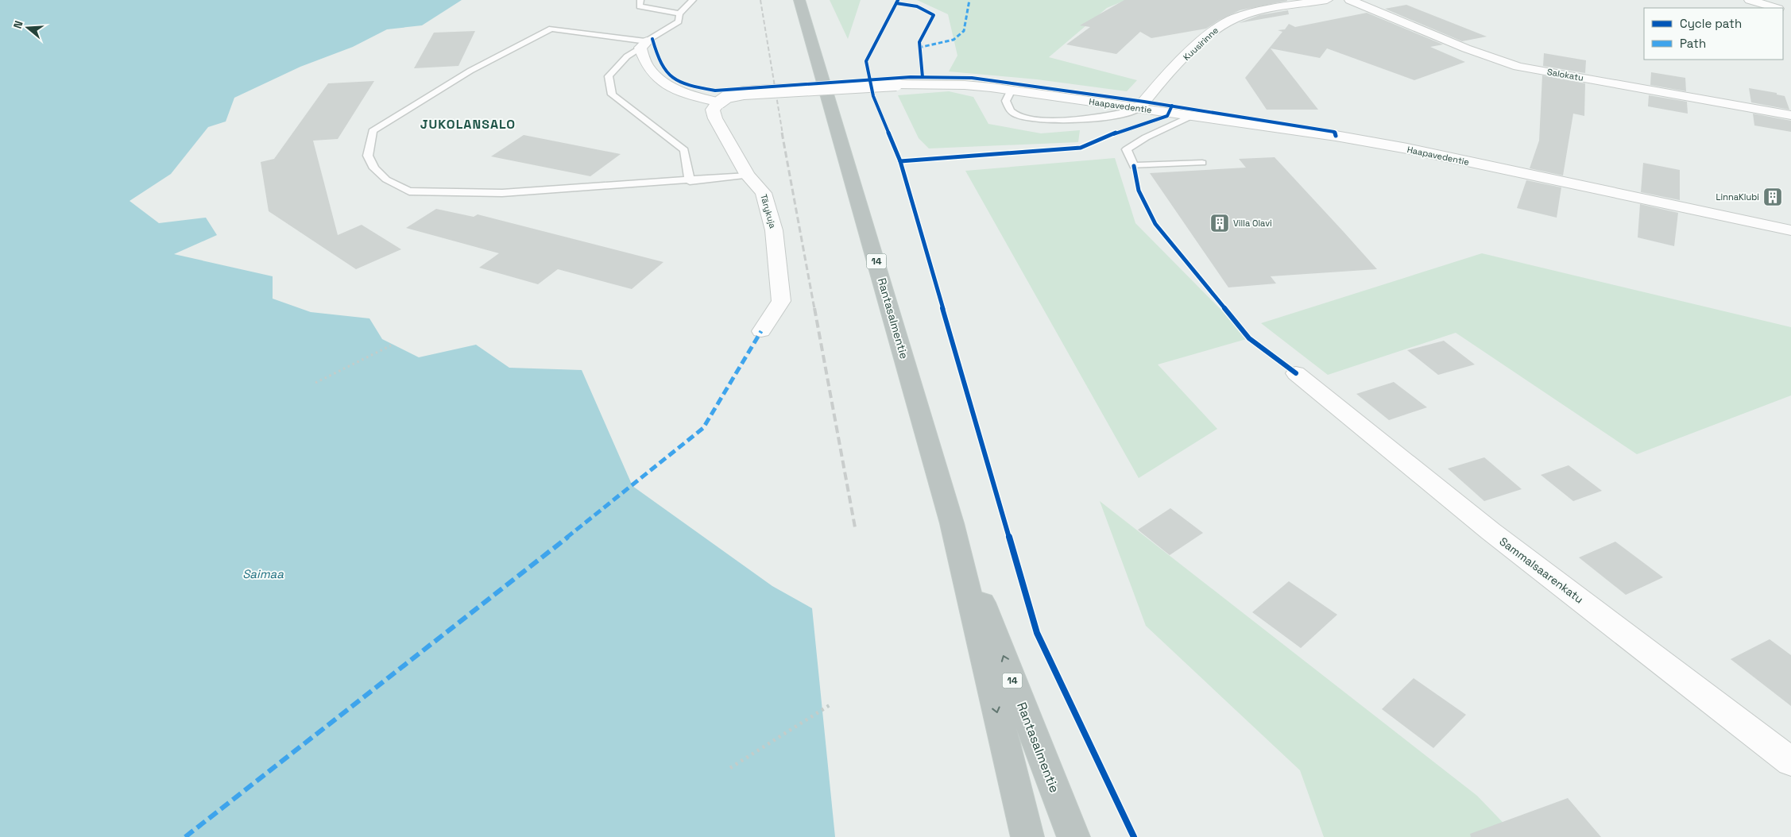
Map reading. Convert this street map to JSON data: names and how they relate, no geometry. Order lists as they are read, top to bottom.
{
  "streets": {
    "highway": ["14", "Rantasalmentie"],
    "street": [
      "Kuusirinne",
      "Salokatu",
      "Haapavedentie",
      "Tärykuja",
      "Sammalsaarenkatu"
    ]
  },
  "crossings": [
    ["Kuusirinne", "Haapavedentie"],
    ["Haapavedentie", "Tärykuja"]
  ],
  "districts": ["JUKOLANSALO"],
  "water": ["Saimaa"],
  "places": {
    "building": ["LinnaKlubi", "Villa Olavi"]
  },
  "legend": ["Cycle path", "Path"],
  "north": "left"
}
